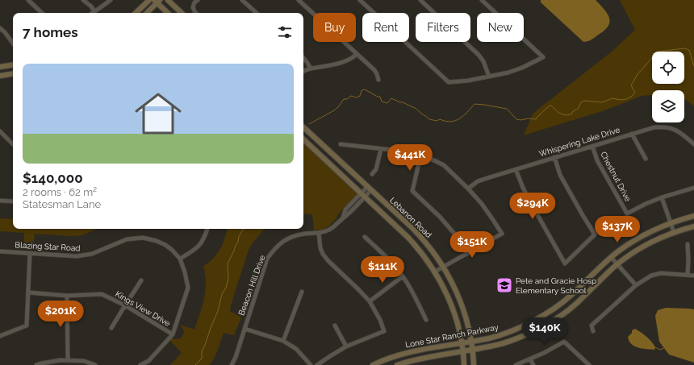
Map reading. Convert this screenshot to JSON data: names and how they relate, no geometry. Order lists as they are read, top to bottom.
{
  "streets": {
    "main road": ["Lebanon Road", "Lone Star Ranch Parkway"],
    "street": [
      "Whispering Lake Drive",
      "Chestnut Drive",
      "Blazing Star Road",
      "Beacon Hill Drive",
      "Kings View Drive"
    ]
  },
  "crossings": [
    ["Whispering Lake Drive", "Chestnut Drive"],
    ["Lebanon Road", "Beacon Hill Drive"],
    ["Lebanon Road", "Lone Star Ranch Parkway"],
    ["Blazing Star Road", "Kings View Drive"]
  ],
  "places": {
    "school or university": ["Pete and Gracie Hosp Elementary School"]
  },
  "page": {
    "chip": [
      "Buy",
      "Rent",
      "Filters",
      "New"
    ],
    "heading": "7 homes",
    "list": [
      {
        "name": "$140,000",
        "note": "2 rooms · 62 m² · Statesman Lane"
      }
    ],
    "price": [
      "$441K",
      "$294K",
      "$137K",
      "$151K",
      "$111K",
      "$201K",
      "$140K"
    ]
  }
}
